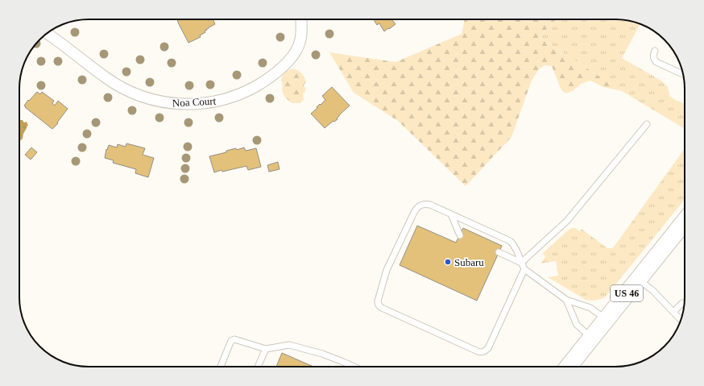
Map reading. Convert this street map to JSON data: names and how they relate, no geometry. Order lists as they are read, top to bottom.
{
  "streets": {
    "main road": ["US 46"],
    "street": ["Noa Court"]
  },
  "places": ["Subaru"]
}
